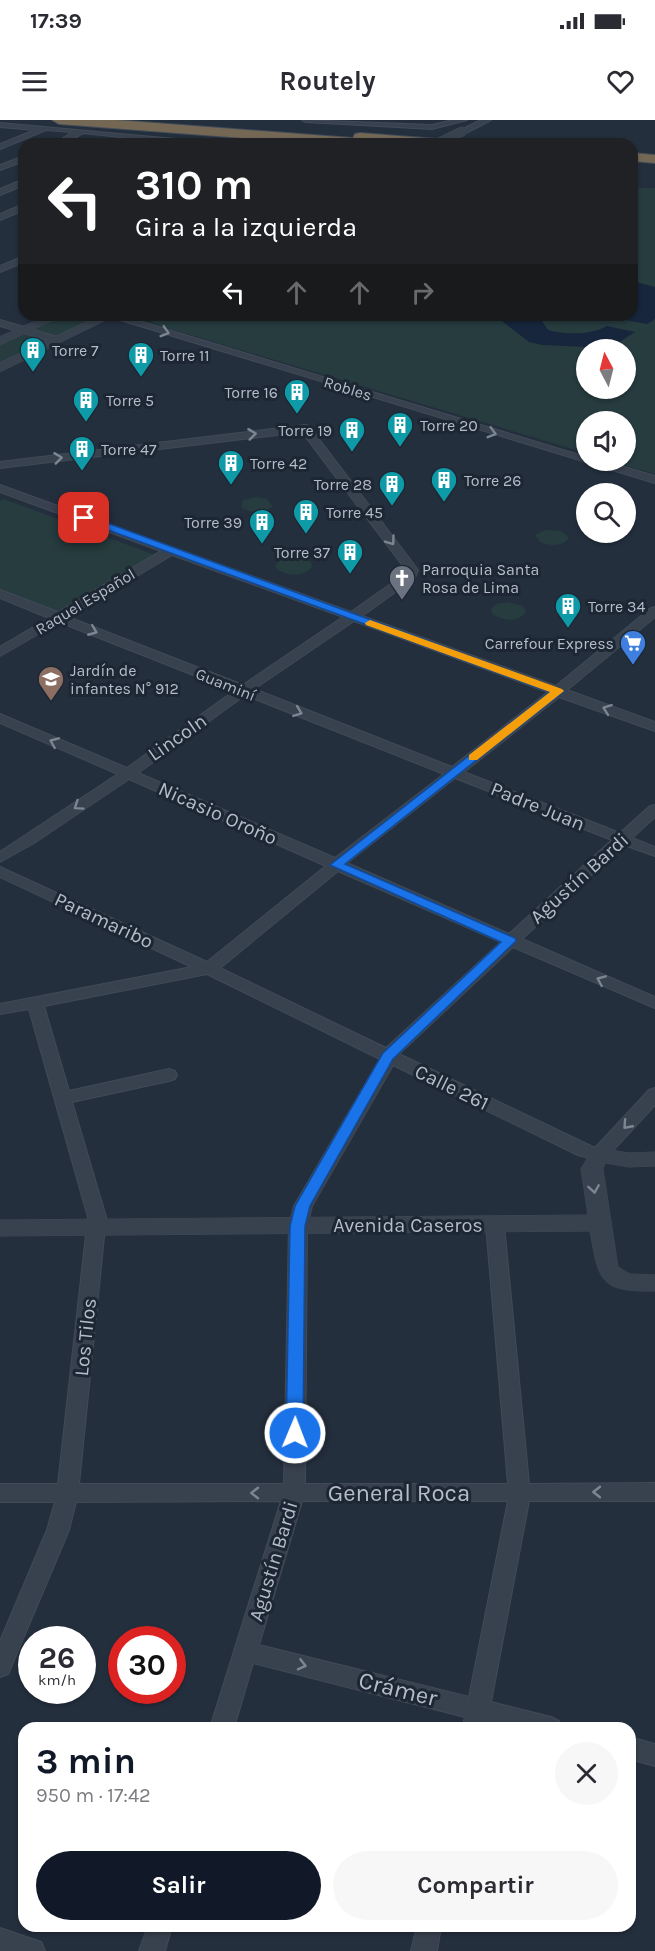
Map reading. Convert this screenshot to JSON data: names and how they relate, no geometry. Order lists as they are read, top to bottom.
{
  "streets": {
    "street": [
      "Robles",
      "Raquel Español",
      "Guaminí",
      "Lincoln",
      "Padre Juan",
      "Nicasio Oroño",
      "Agustín Bardi",
      "Paramaribo",
      "Calle 261",
      "Avenida Caseros",
      "Los Tilos",
      "General Roca",
      "Crámer"
    ]
  },
  "crossings": [
    ["Raquel Español", "Guaminí"],
    ["Guaminí", "Lincoln"],
    ["Guaminí", "Padre Juan"],
    ["Lincoln", "Nicasio Oroño"],
    ["Padre Juan", "Agustín Bardi"],
    ["Nicasio Oroño", "Agustín Bardi"],
    ["Agustín Bardi", "Calle 261"],
    ["Agustín Bardi", "Avenida Caseros"],
    ["Agustín Bardi", "General Roca"],
    ["Agustín Bardi", "Crámer"],
    ["Paramaribo", "Calle 261"],
    ["Avenida Caseros", "Los Tilos"],
    ["Los Tilos", "General Roca"]
  ],
  "one_way": [
    "Robles",
    "Nicasio Oroño",
    "General Roca",
    "Crámer"
  ],
  "places": {
    "building": [
      "Torre 7",
      "Torre 11",
      "Torre 16",
      "Torre 5",
      "Torre 20",
      "Torre 19",
      "Torre 47",
      "Torre 42",
      "Torre 26",
      "Torre 28",
      "Torre 45",
      "Torre 39",
      "Torre 37",
      "Torre 34"
    ],
    "church": ["Parroquia Santa Rosa de Lima"],
    "supermarket": ["Carrefour Express"],
    "school or university": ["Jardín de infantes N° 912"]
  },
  "north": "top",
  "page": {
    "status": "17:39",
    "header": "Routely",
    "turn": ["310 m", "Gira a la izquierda"],
    "speed": "26 km/h",
    "limit": "30",
    "heading": ["3 min", "950 m · 17:42"],
    "buttons": ["Salir", "Compartir"]
  }
}
